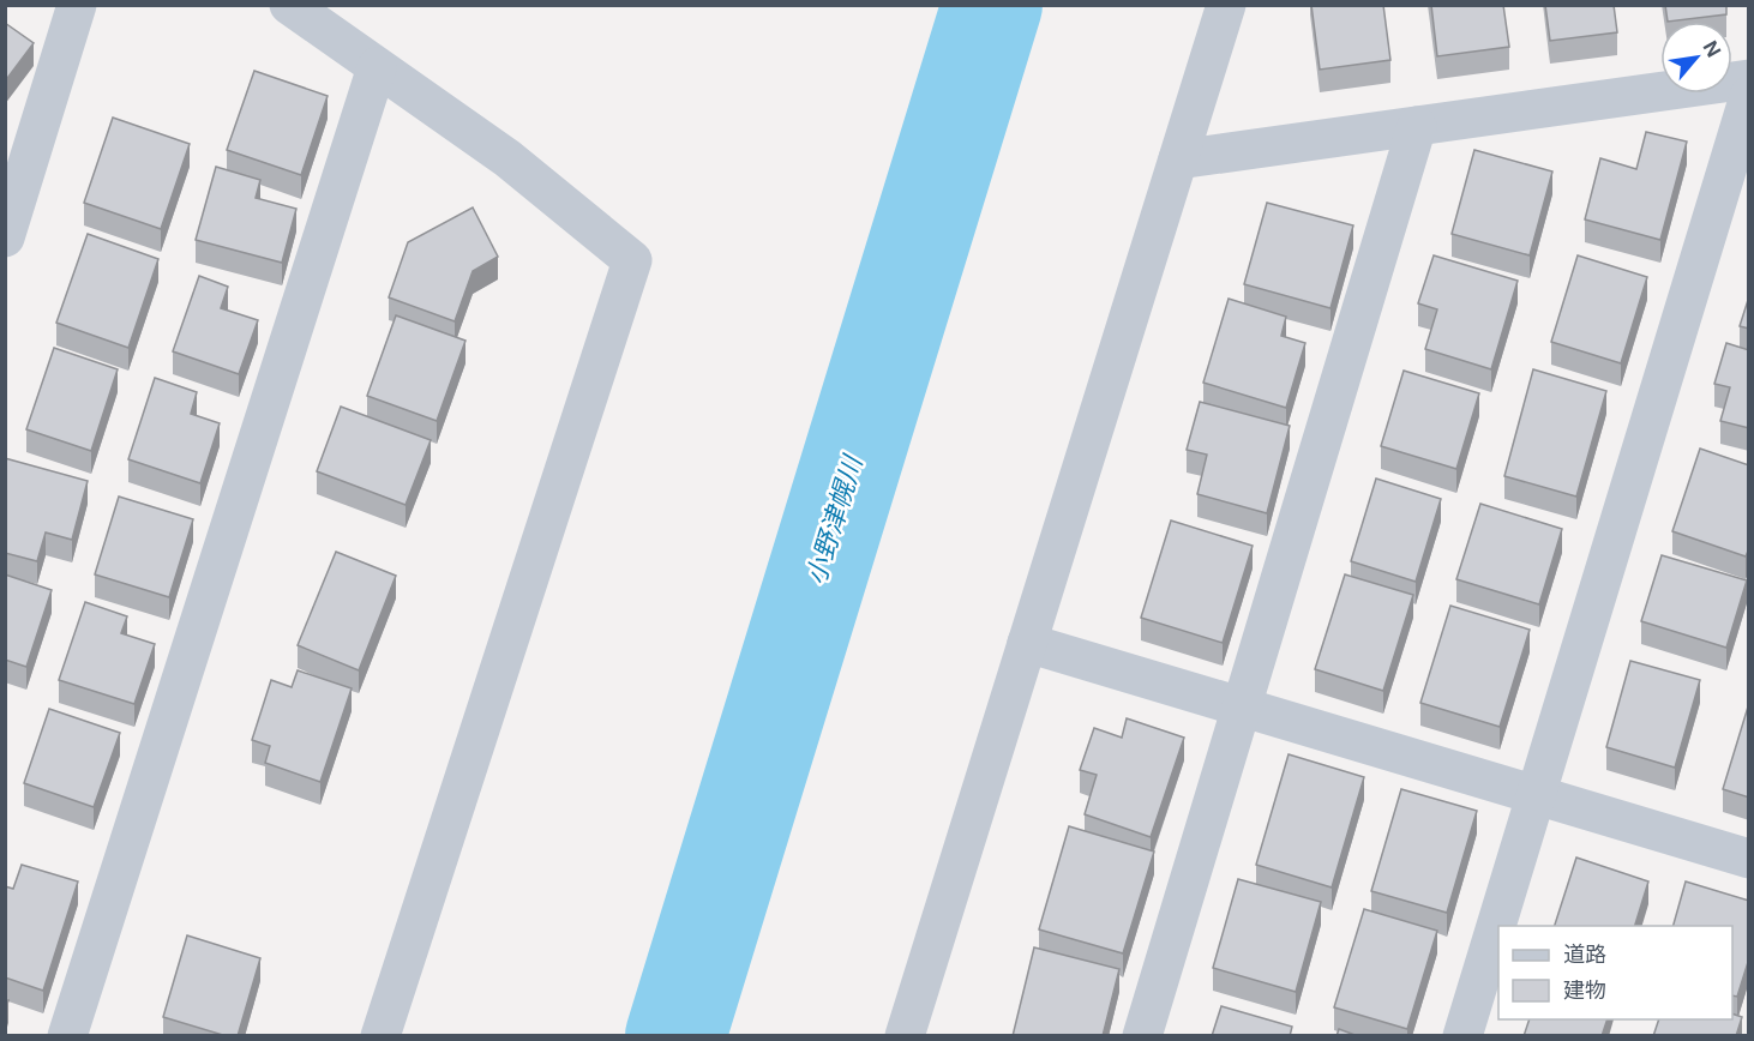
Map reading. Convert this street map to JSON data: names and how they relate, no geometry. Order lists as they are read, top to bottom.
{
  "water": ["小野津幌川"],
  "legend": ["道路", "建物"],
  "north": "top right"
}
